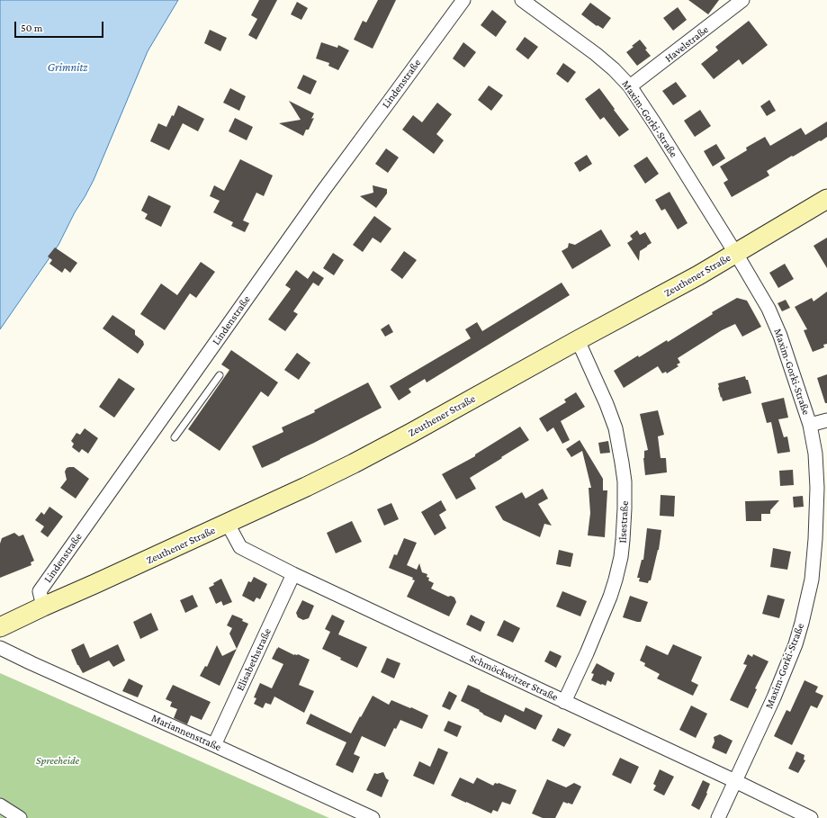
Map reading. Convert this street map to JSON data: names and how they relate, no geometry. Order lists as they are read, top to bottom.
{
  "streets": {
    "main road": ["Zeuthener Straße"],
    "street": [
      "Havelstraße",
      "Lindenstraße",
      "Maxim-Gorki-Straße",
      "Ilsestraße",
      "Elisabethstraße",
      "Schmöckwitzer Straße",
      "Mariannenstraße"
    ]
  },
  "crossings": [
    ["Havelstraße", "Maxim-Gorki-Straße"],
    ["Lindenstraße", "Zeuthener Straße"],
    ["Maxim-Gorki-Straße", "Zeuthener Straße"],
    ["Maxim-Gorki-Straße", "Schmöckwitzer Straße"],
    ["Zeuthener Straße", "Ilsestraße"],
    ["Zeuthener Straße", "Schmöckwitzer Straße"],
    ["Ilsestraße", "Schmöckwitzer Straße"],
    ["Elisabethstraße", "Schmöckwitzer Straße"],
    ["Elisabethstraße", "Mariannenstraße"]
  ],
  "water": ["Grimnitz"],
  "parks": ["Spreeheide"],
  "scale_bar": "50 m"
}
